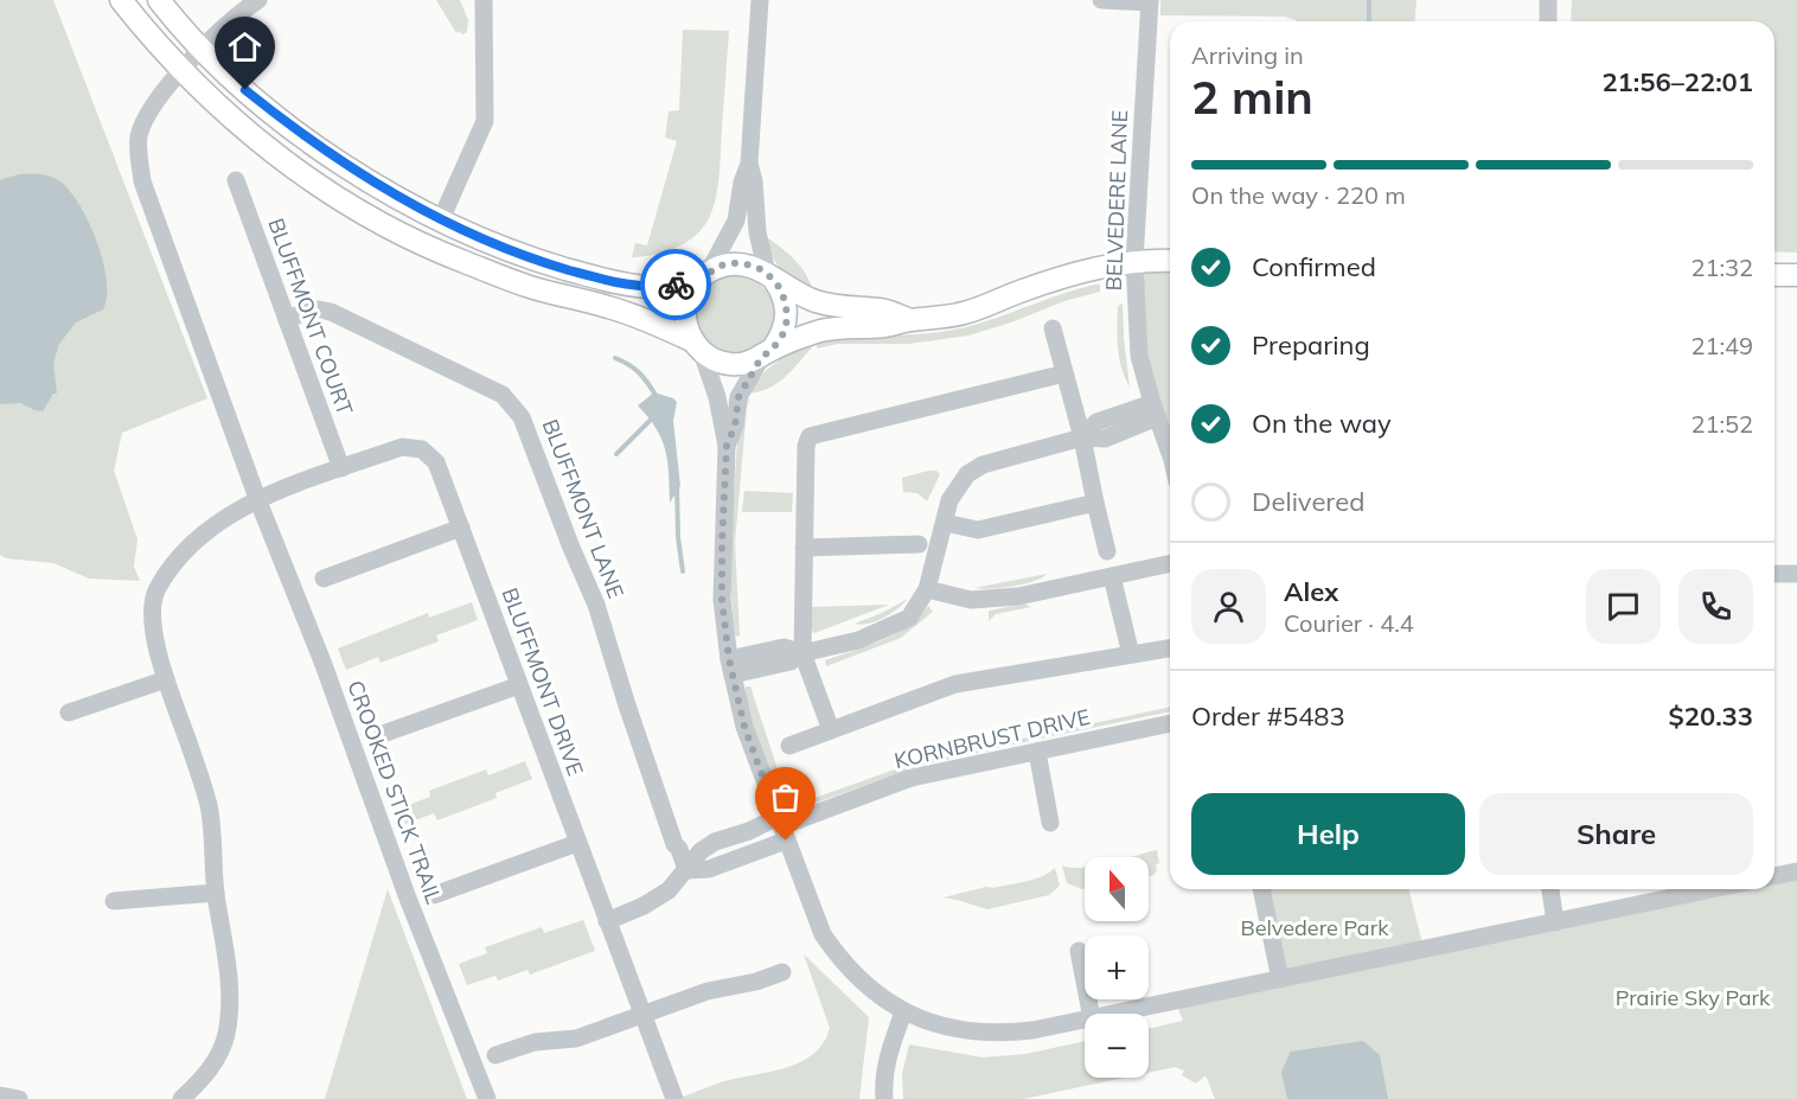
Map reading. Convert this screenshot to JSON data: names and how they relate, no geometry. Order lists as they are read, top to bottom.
{
  "streets": {
    "street": [
      "BELVEDERE LANE",
      "BLUFFMONT COURT",
      "BLUFFMONT LANE",
      "BLUFFMONT DRIVE",
      "KORNBRUST DRIVE",
      "CROOKED STICK TRAIL"
    ]
  },
  "crossings": [
    ["BLUFFMONT COURT", "BLUFFMONT LANE"],
    ["BLUFFMONT COURT", "BLUFFMONT DRIVE"],
    ["BLUFFMONT LANE", "KORNBRUST DRIVE"],
    ["BLUFFMONT DRIVE", "CROOKED STICK TRAIL"]
  ],
  "parks": ["Belvedere Park", "Prairie Sky Park"],
  "north": "top",
  "page": {
    "heading": ["2 min", "Arriving in", "21:56–22:01"],
    "panel": [
      "Alex",
      "Courier · 4.4",
      "Order #5483",
      "$20.33"
    ],
    "bar": "On the way · 220 m",
    "list": [
      ["Confirmed", "21:32"],
      ["Preparing", "21:49"],
      ["On the way", "21:52"],
      "Delivered"
    ],
    "buttons": ["Help", "Share"],
    "map_buttons": ["+", "−"]
  }
}
